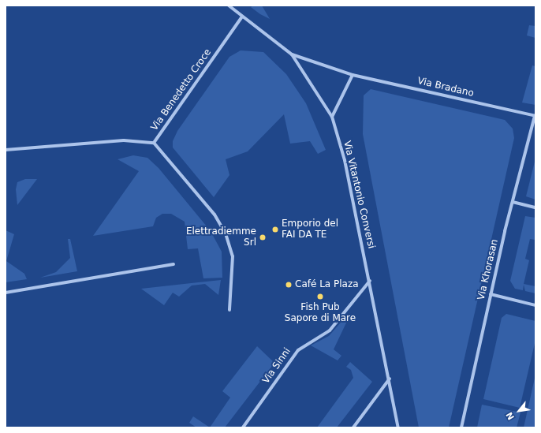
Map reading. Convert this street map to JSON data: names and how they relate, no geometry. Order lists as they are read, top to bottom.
{
  "streets": {
    "street": [
      "Via Bradano",
      "Via Benedetto Croce",
      "Via Vitantonio Conversi",
      "Via Khorasan",
      "Via Sinni"
    ]
  },
  "crossings": [
    ["Via Bradano", "Via Vitantonio Conversi"],
    ["Via Bradano", "Via Khorasan"],
    ["Via Benedetto Croce", "Via Vitantonio Conversi"],
    ["Via Vitantonio Conversi", "Via Sinni"]
  ],
  "places": [
    "Emporio del FAI DA TE",
    "Elettradiemme Srl",
    "Café La Plaza",
    "Fish Pub Sapore di Mare"
  ],
  "north": "bottom left"
}
